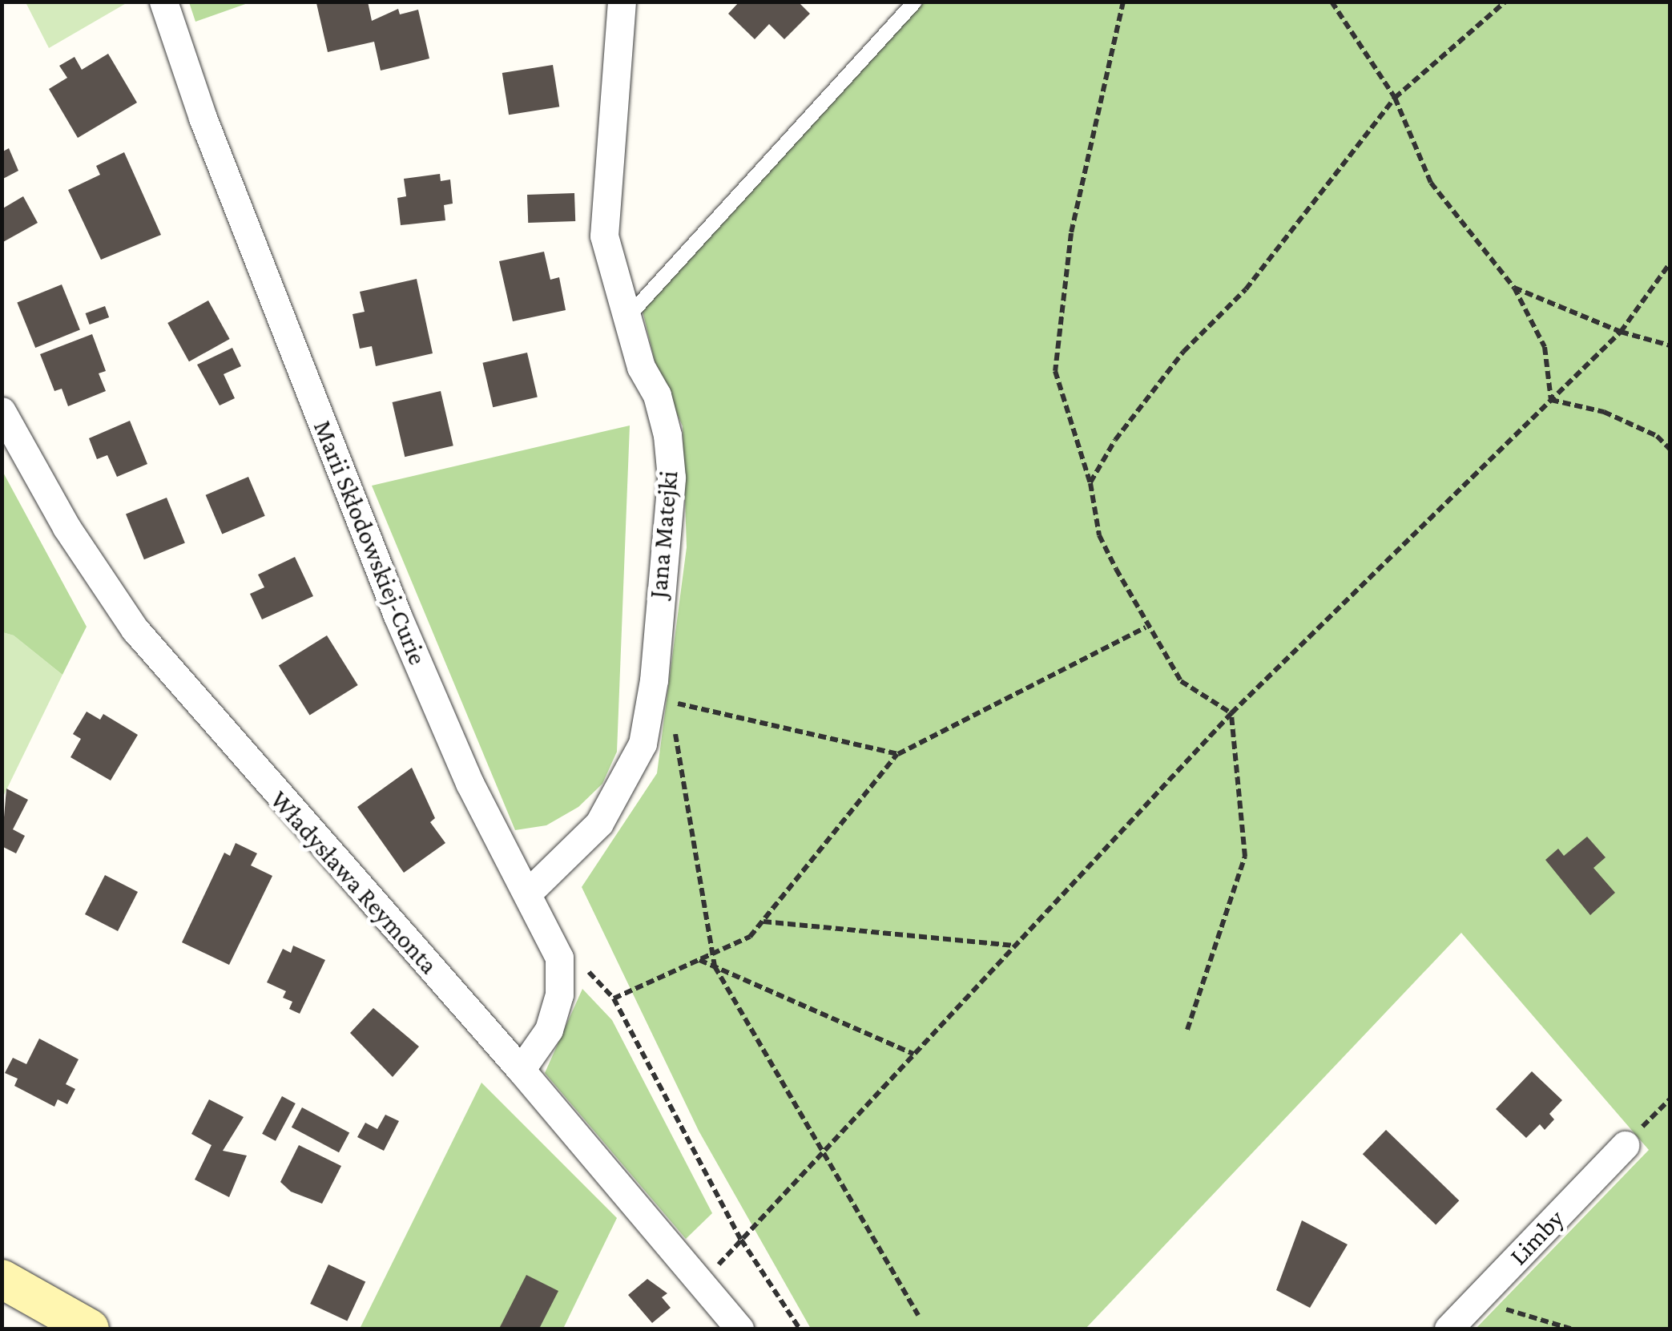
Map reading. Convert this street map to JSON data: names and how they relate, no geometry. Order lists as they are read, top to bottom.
{
  "streets": {
    "street": [
      "Jana Matejki",
      "Marii Skłodowskiej-Curie",
      "Władysława Reymonta",
      "Limby"
    ]
  },
  "crossings": [
    ["Jana Matejki", "Marii Skłodowskiej-Curie"],
    ["Marii Skłodowskiej-Curie", "Władysława Reymonta"]
  ]
}
